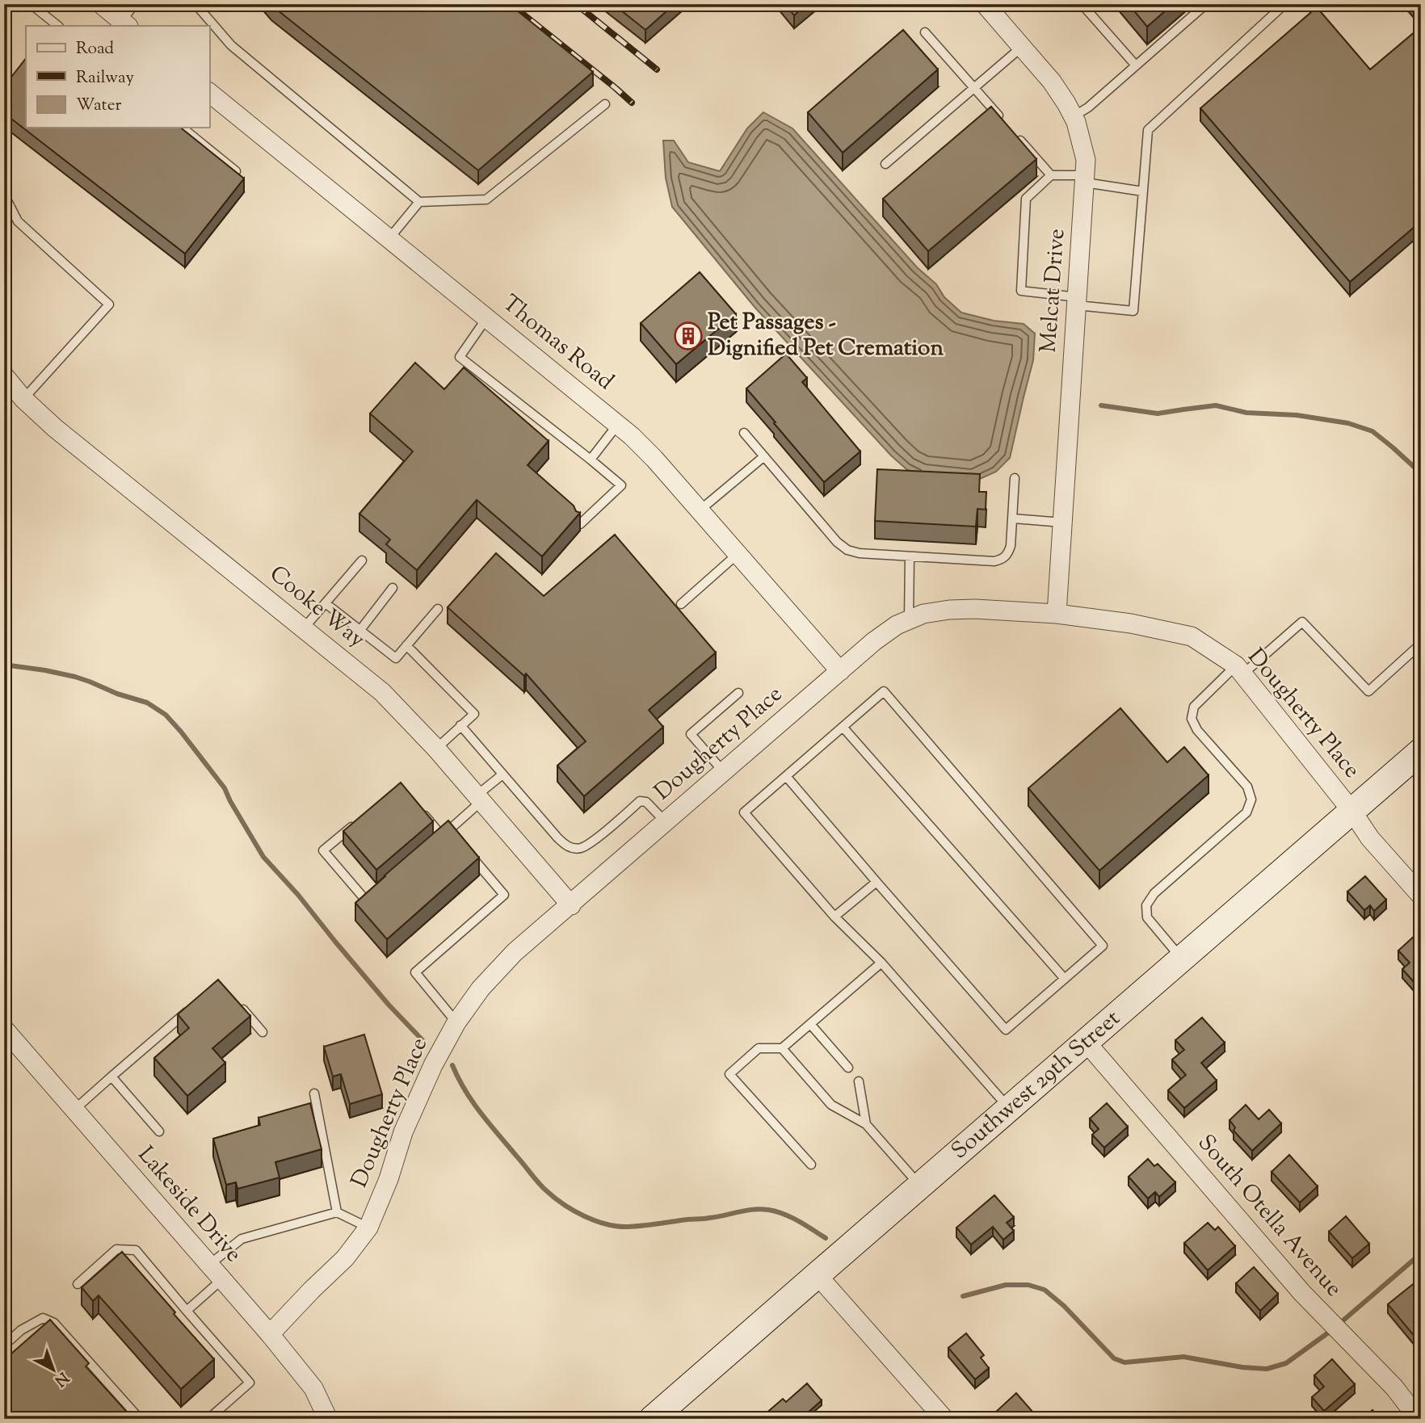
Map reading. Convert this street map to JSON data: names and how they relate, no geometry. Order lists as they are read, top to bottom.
{
  "streets": {
    "street": [
      "Melcat Drive",
      "Thomas Road",
      "Cooke Way",
      "Dougherty Place",
      "Southwest 29th Street",
      "Lakeside Drive",
      "South Otella Avenue"
    ]
  },
  "crossings": [
    ["Melcat Drive", "Dougherty Place"],
    ["Thomas Road", "Dougherty Place"],
    ["Cooke Way", "Dougherty Place"],
    ["Dougherty Place", "Southwest 29th Street"],
    ["Dougherty Place", "Lakeside Drive"],
    ["Southwest 29th Street", "South Otella Avenue"]
  ],
  "places": {
    "building": ["Pet Passages - Dignified Pet Cremation"]
  },
  "legend": ["Road", "Railway", "Water"],
  "north": "bottom right"
}
